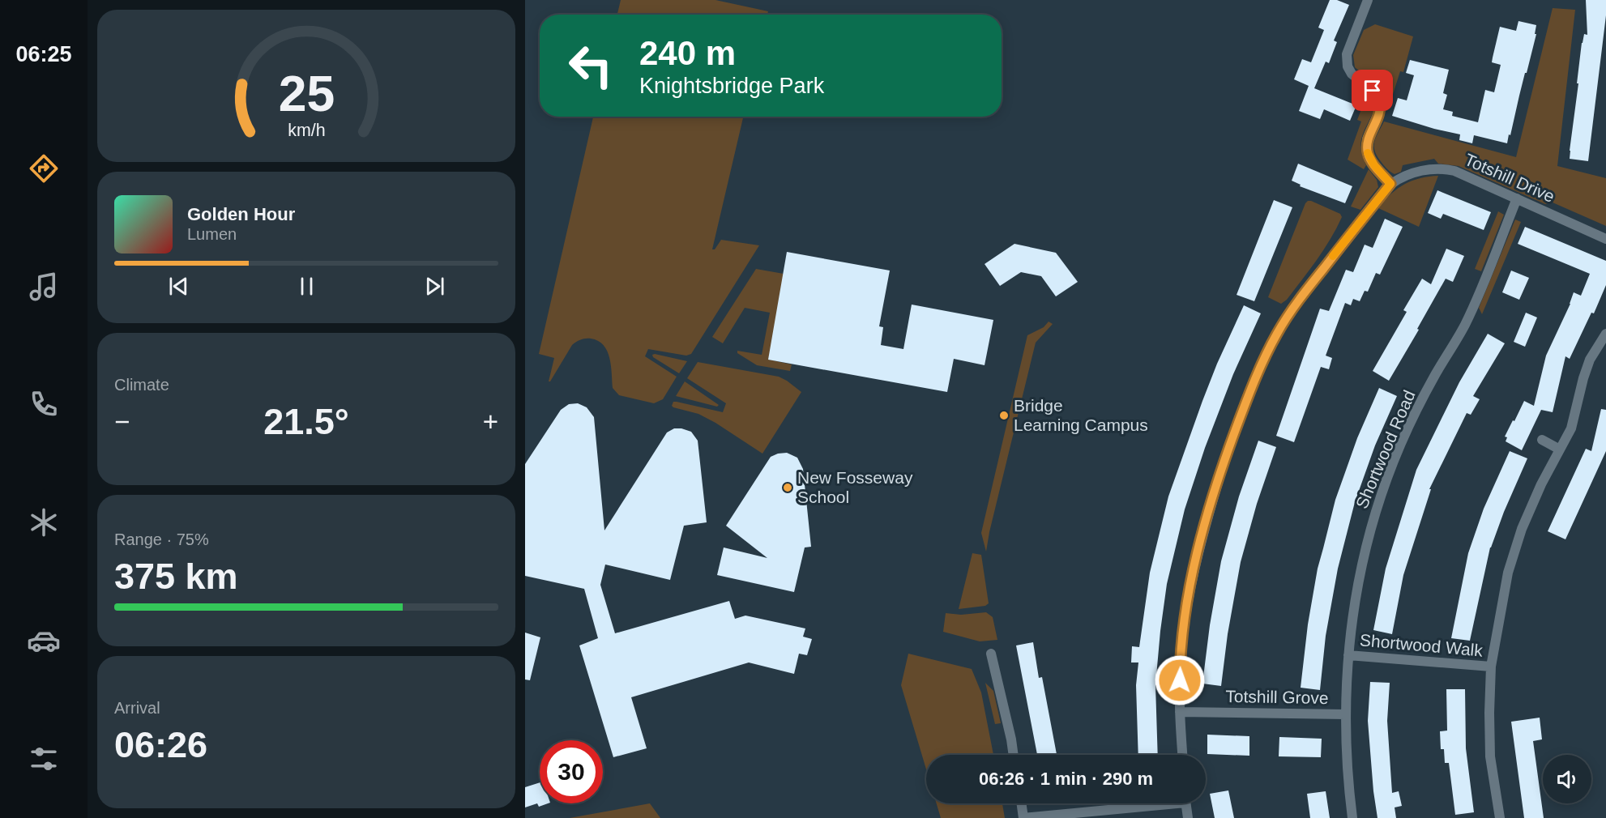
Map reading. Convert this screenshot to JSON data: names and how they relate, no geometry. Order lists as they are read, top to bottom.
{
  "streets": {
    "street": [
      "Totshill Drive",
      "Shortwood Road",
      "Shortwood Walk",
      "Totshill Grove"
    ]
  },
  "crossings": [
    ["Totshill Drive", "Shortwood Road"],
    ["Totshill Drive", "Totshill Grove"],
    ["Shortwood Road", "Shortwood Walk"],
    ["Shortwood Road", "Totshill Grove"]
  ],
  "places": ["Bridge Learning Campus", "New Fosseway School"],
  "page": {
    "tabs": "06:25",
    "turn": ["240 m", "Knightsbridge Park"],
    "song": ["Golden Hour", "Lumen"],
    "tile": [
      "Climate",
      ["Range · 75%", "375 km"],
      ["Arrival", "06:26"]
    ],
    "heat": ["−", "21.5°", "+"],
    "limit": "30",
    "trip": "06:26 · 1 min · 290 m",
    "gauge": ["25", "km/h"]
  }
}
